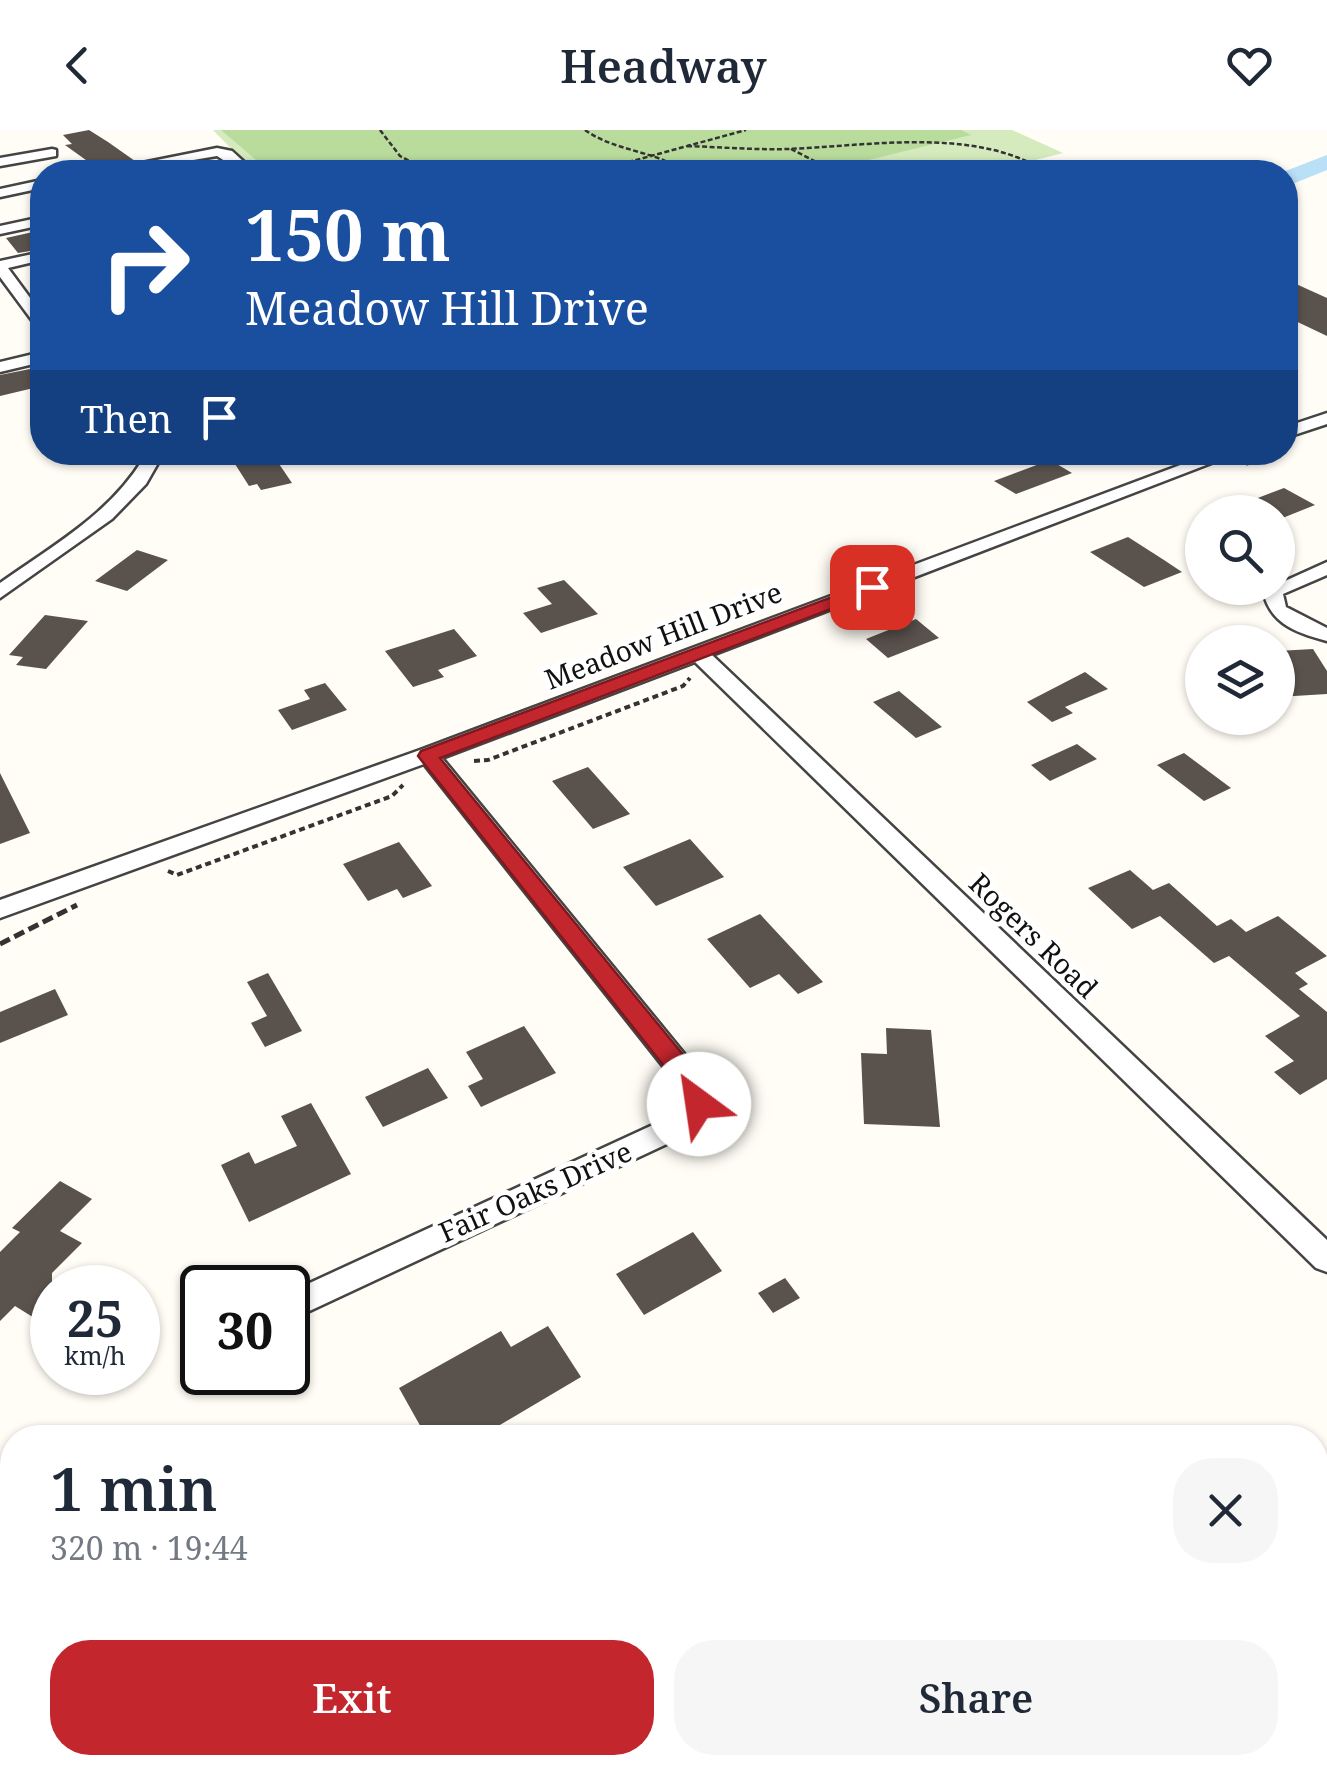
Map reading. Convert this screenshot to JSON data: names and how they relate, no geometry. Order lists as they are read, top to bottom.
{
  "streets": {
    "street": ["Meadow Hill Drive", "Rogers Road", "Fair Oaks Drive"]
  },
  "crossings": [
    ["Meadow Hill Drive", "Rogers Road"],
    ["Meadow Hill Drive", "Fair Oaks Drive"]
  ],
  "page": {
    "header": "Headway",
    "turn": ["150 m", "Meadow Hill Drive"],
    "then": "Then",
    "speed": "25 km/h",
    "limit": "30",
    "heading": ["1 min", "320 m · 19:44"],
    "buttons": ["Exit", "Share"]
  }
}
